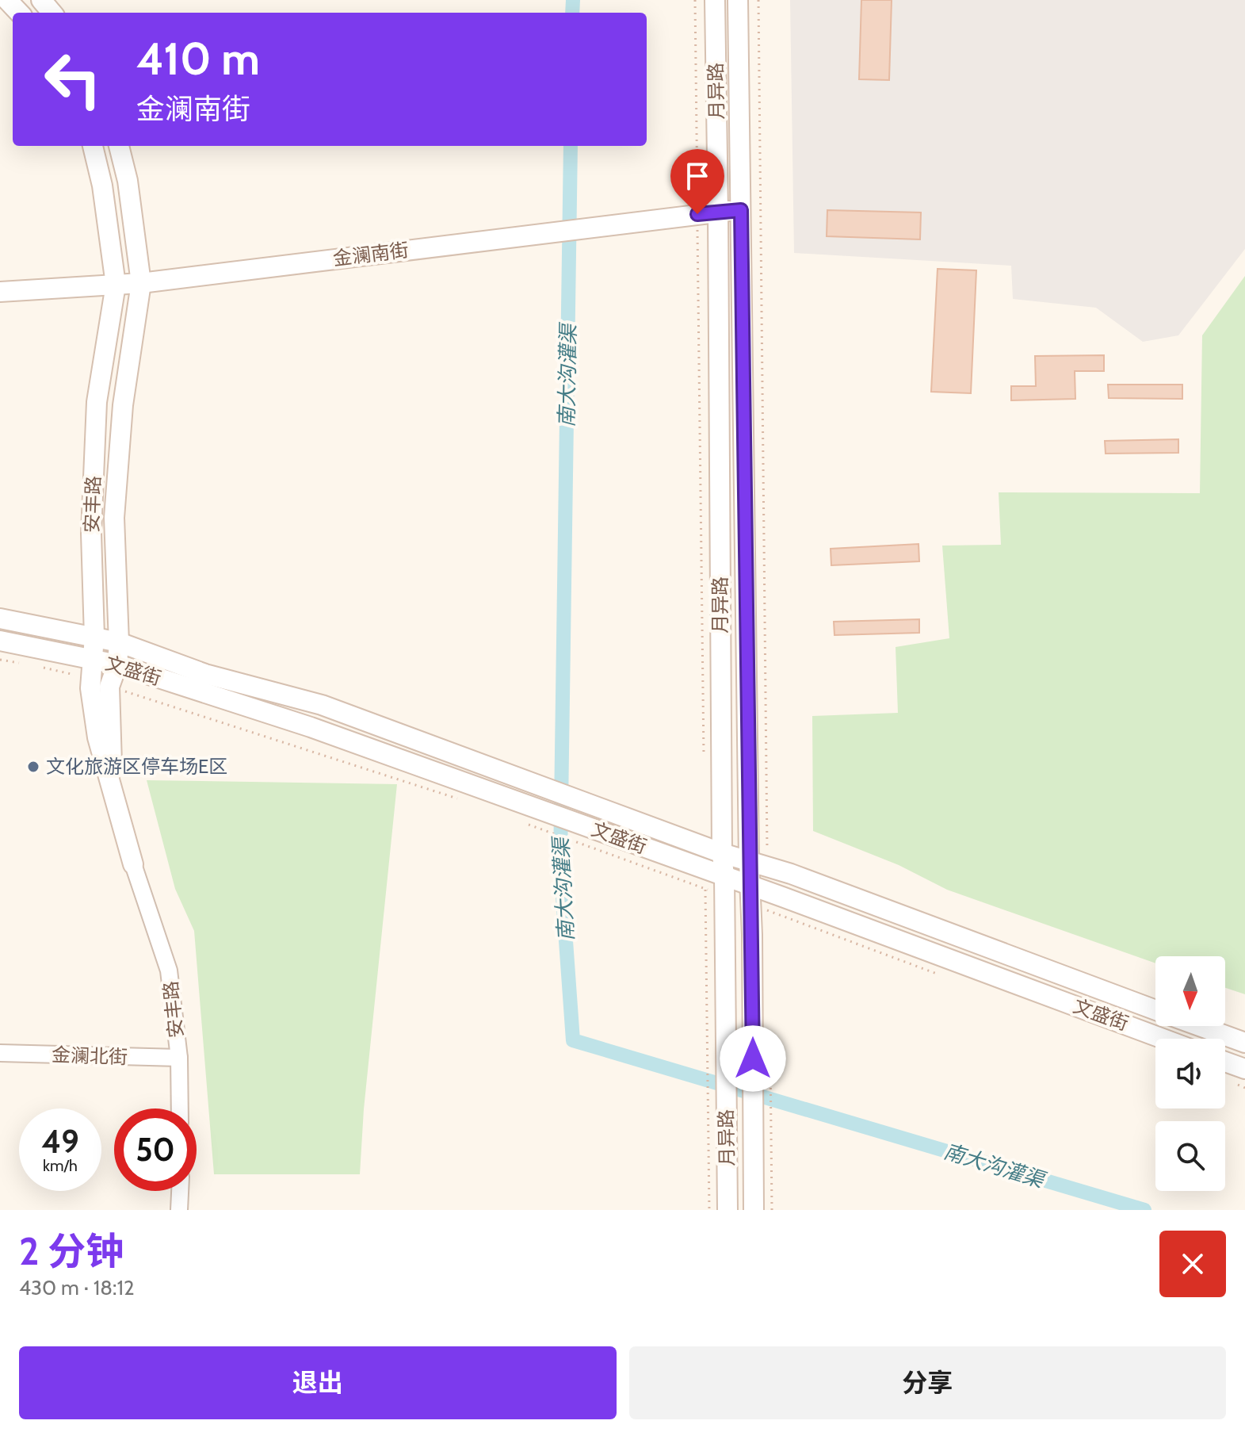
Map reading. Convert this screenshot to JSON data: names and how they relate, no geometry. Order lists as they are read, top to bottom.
{
  "streets": {
    "main road": [
      "月异路",
      "金澜南街",
      "安丰路",
      "文盛街"
    ],
    "street": ["金澜北街"]
  },
  "crossings": [
    ["月异路", "金澜南街"],
    ["月异路", "文盛街"],
    ["金澜南街", "安丰路"],
    ["安丰路", "文盛街"],
    ["安丰路", "金澜北街"]
  ],
  "water": ["南大沟灌渠"],
  "places": ["文化旅游区停车场E区"],
  "north": "bottom",
  "page": {
    "turn": ["410 m", "金澜南街"],
    "speed": "49 km/h",
    "limit": "50",
    "heading": ["2 分钟", "430 m · 18:12"],
    "buttons": ["退出", "分享"]
  }
}
